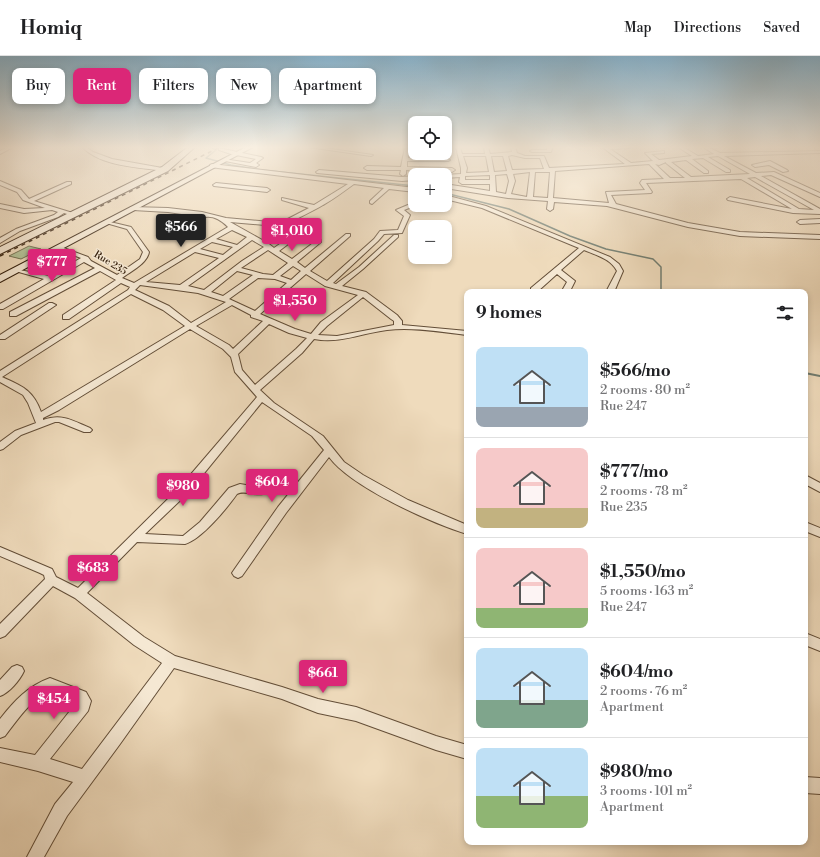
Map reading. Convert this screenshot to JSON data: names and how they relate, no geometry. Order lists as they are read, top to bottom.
{
  "streets": {
    "street": ["Rue 235"]
  },
  "page": {
    "header": "Homiq",
    "nav": ["Map", "Directions", "Saved"],
    "chip": [
      "Buy",
      "Rent",
      "Filters",
      "New",
      "Apartment"
    ],
    "map_buttons": ["+", "−"],
    "price": [
      "$566",
      "$1,010",
      "$777",
      "$1,550",
      "$604",
      "$980",
      "$683",
      "$661",
      "$454"
    ],
    "heading": "9 homes",
    "list": [
      {
        "name": "$566/mo",
        "note": "2 rooms · 80 m² · Rue 247"
      },
      {
        "name": "$777/mo",
        "note": "2 rooms · 78 m² · Rue 235"
      },
      {
        "name": "$1,550/mo",
        "note": "5 rooms · 163 m² · Rue 247"
      },
      {
        "name": "$604/mo",
        "note": "2 rooms · 76 m² · Apartment"
      },
      {
        "name": "$980/mo",
        "note": "3 rooms · 101 m² · Apartment"
      }
    ]
  }
}
